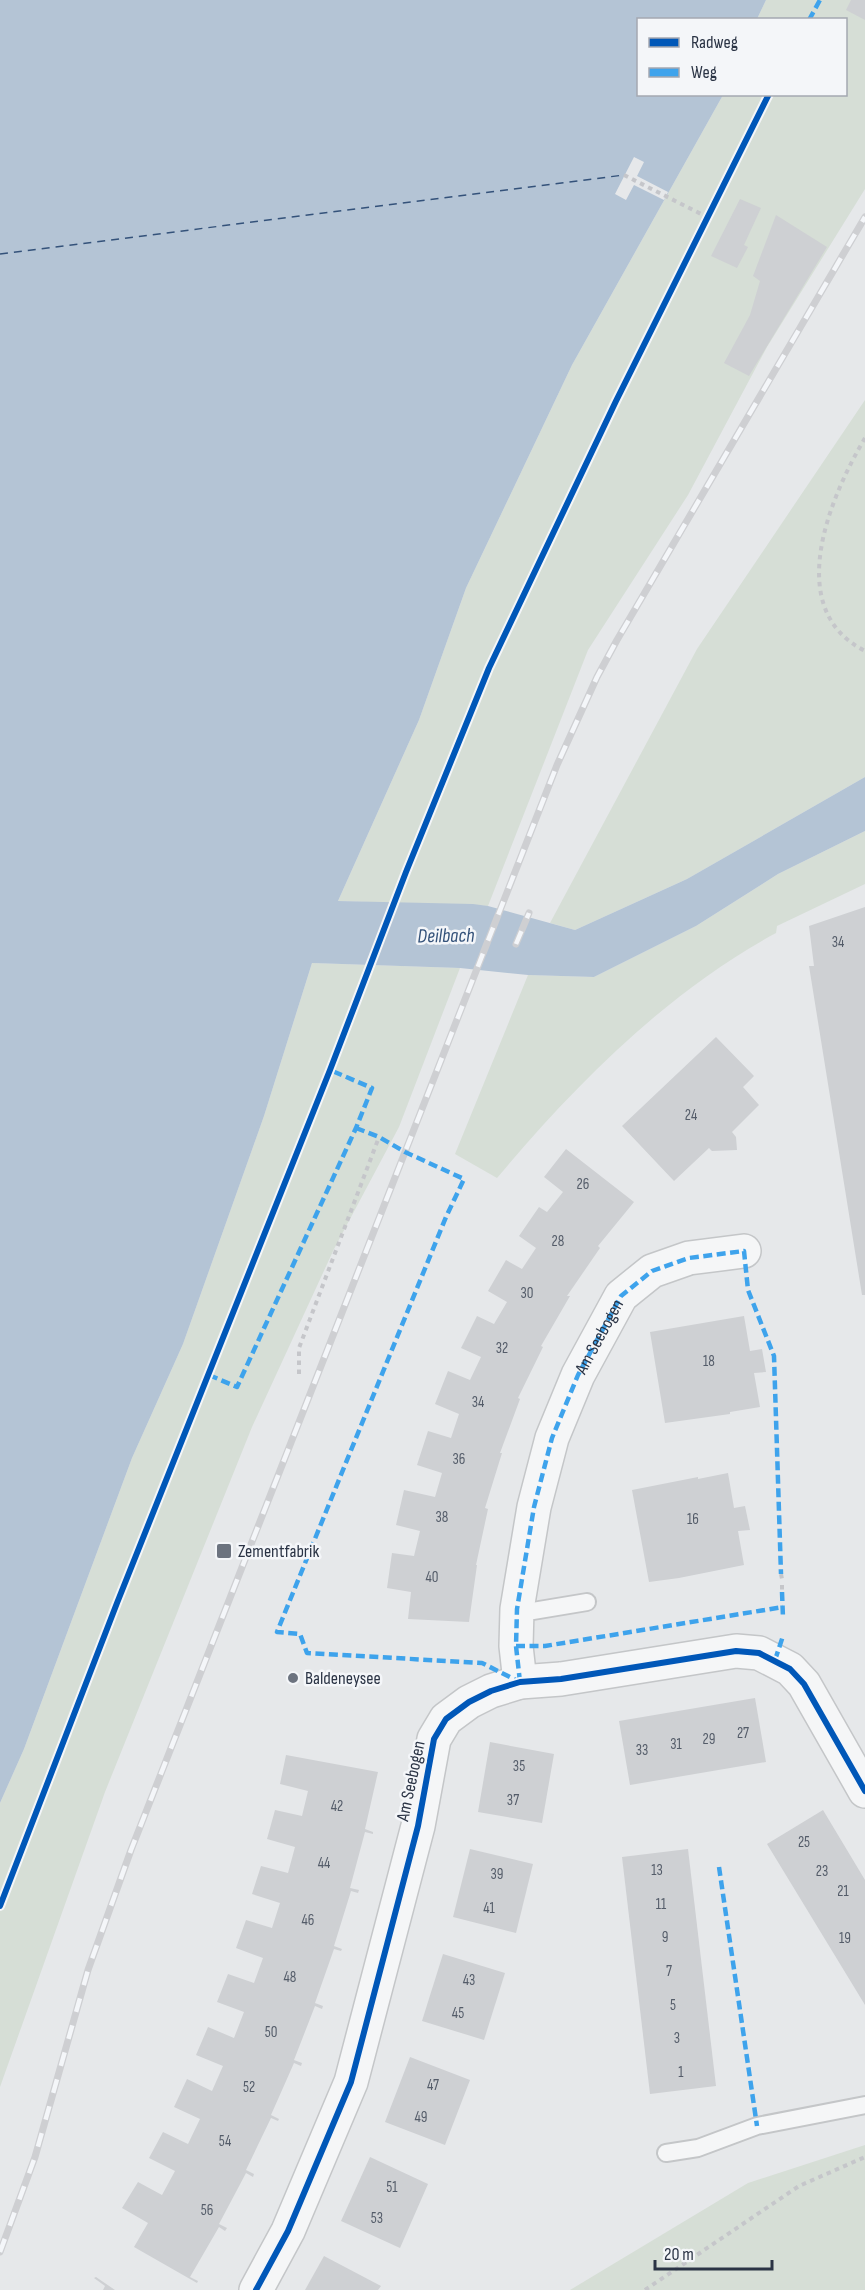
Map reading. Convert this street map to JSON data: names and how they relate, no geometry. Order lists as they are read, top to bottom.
{
  "streets": {
    "street": ["Am Seebogen"]
  },
  "water": ["Deilbach"],
  "places": {
    "transit": ["Zementfabrik"],
    "other": ["Baldeneysee"]
  },
  "house_numbers": [
    "34",
    "24",
    "26",
    "28",
    "30",
    "32",
    "18",
    "34",
    "36",
    "38",
    "16",
    "40",
    "27",
    "29",
    "31",
    "33",
    "35",
    "37",
    "42",
    "25",
    "44",
    "13",
    "23",
    "39",
    "21",
    "11",
    "41",
    "46",
    "9",
    "19",
    "7",
    "48",
    "43",
    "5",
    "45",
    "50",
    "3",
    "1",
    "47",
    "52",
    "49",
    "54",
    "51",
    "56",
    "53"
  ],
  "legend": ["Radweg", "Weg"],
  "scale_bar": "20 m"
}
